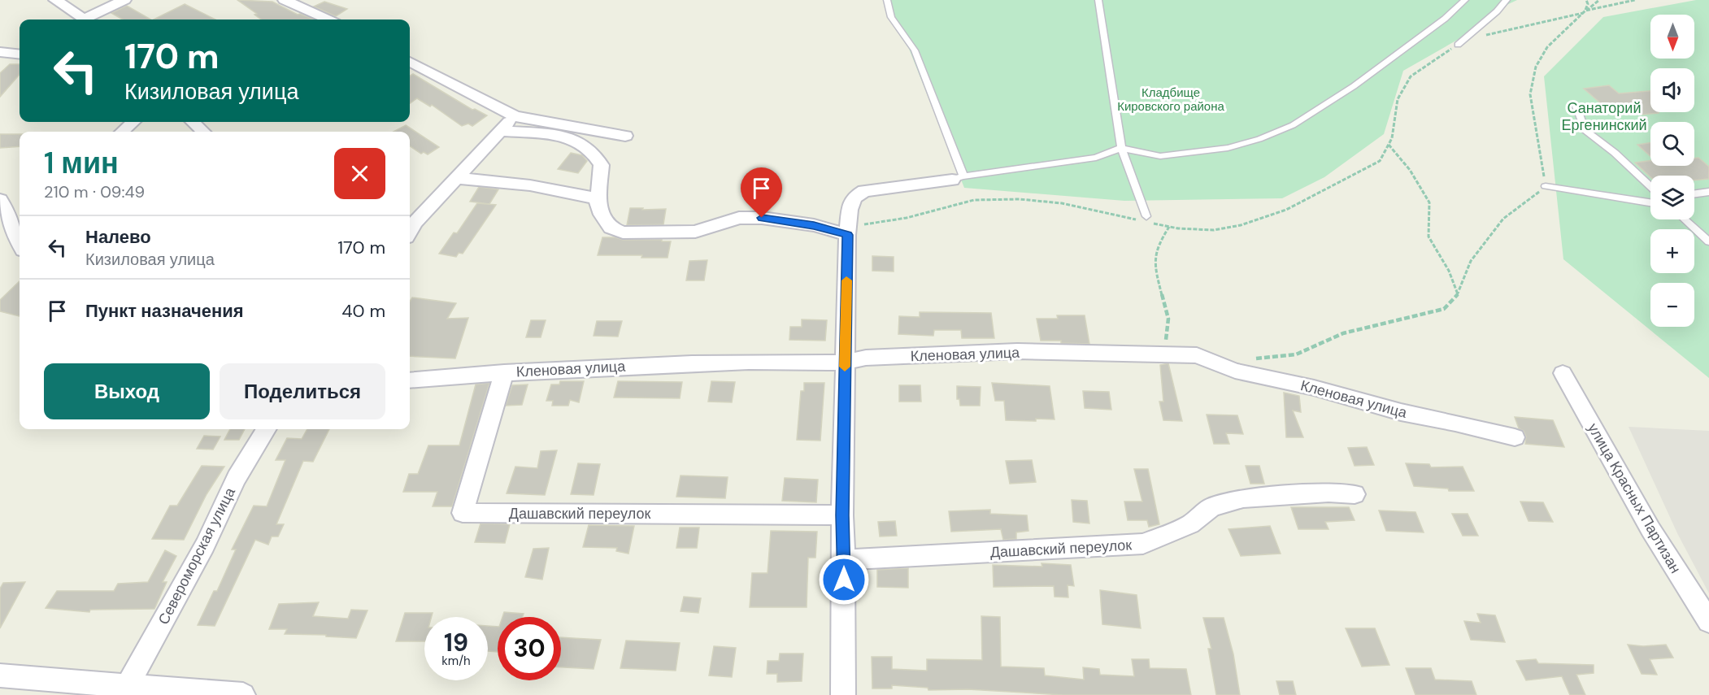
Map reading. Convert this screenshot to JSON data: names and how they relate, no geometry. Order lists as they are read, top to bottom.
{
  "streets": {
    "street": [
      "Кленовая улица",
      "улица Красных Партизан",
      "Дашавский переулок",
      "Североморская улица"
    ]
  },
  "crossings": [
    ["Кленовая улица", "Дашавский переулок"]
  ],
  "parks": ["Кладбище Кировского района", "Санаторий Ергенинский"],
  "north": "bottom",
  "page": {
    "map_buttons": ["+", "−"],
    "turn": ["170 m", "Кизиловая улица"],
    "heading": ["1 мин", "210 m · 09:49"],
    "list": [
      {
        "name": "Налево",
        "note": "Кизиловая улица",
        "value": "170 m"
      },
      {
        "name": "Пункт назначения",
        "value": "40 m"
      }
    ],
    "buttons": ["Выход", "Поделиться"],
    "speed": "19 km/h",
    "limit": "30"
  }
}
